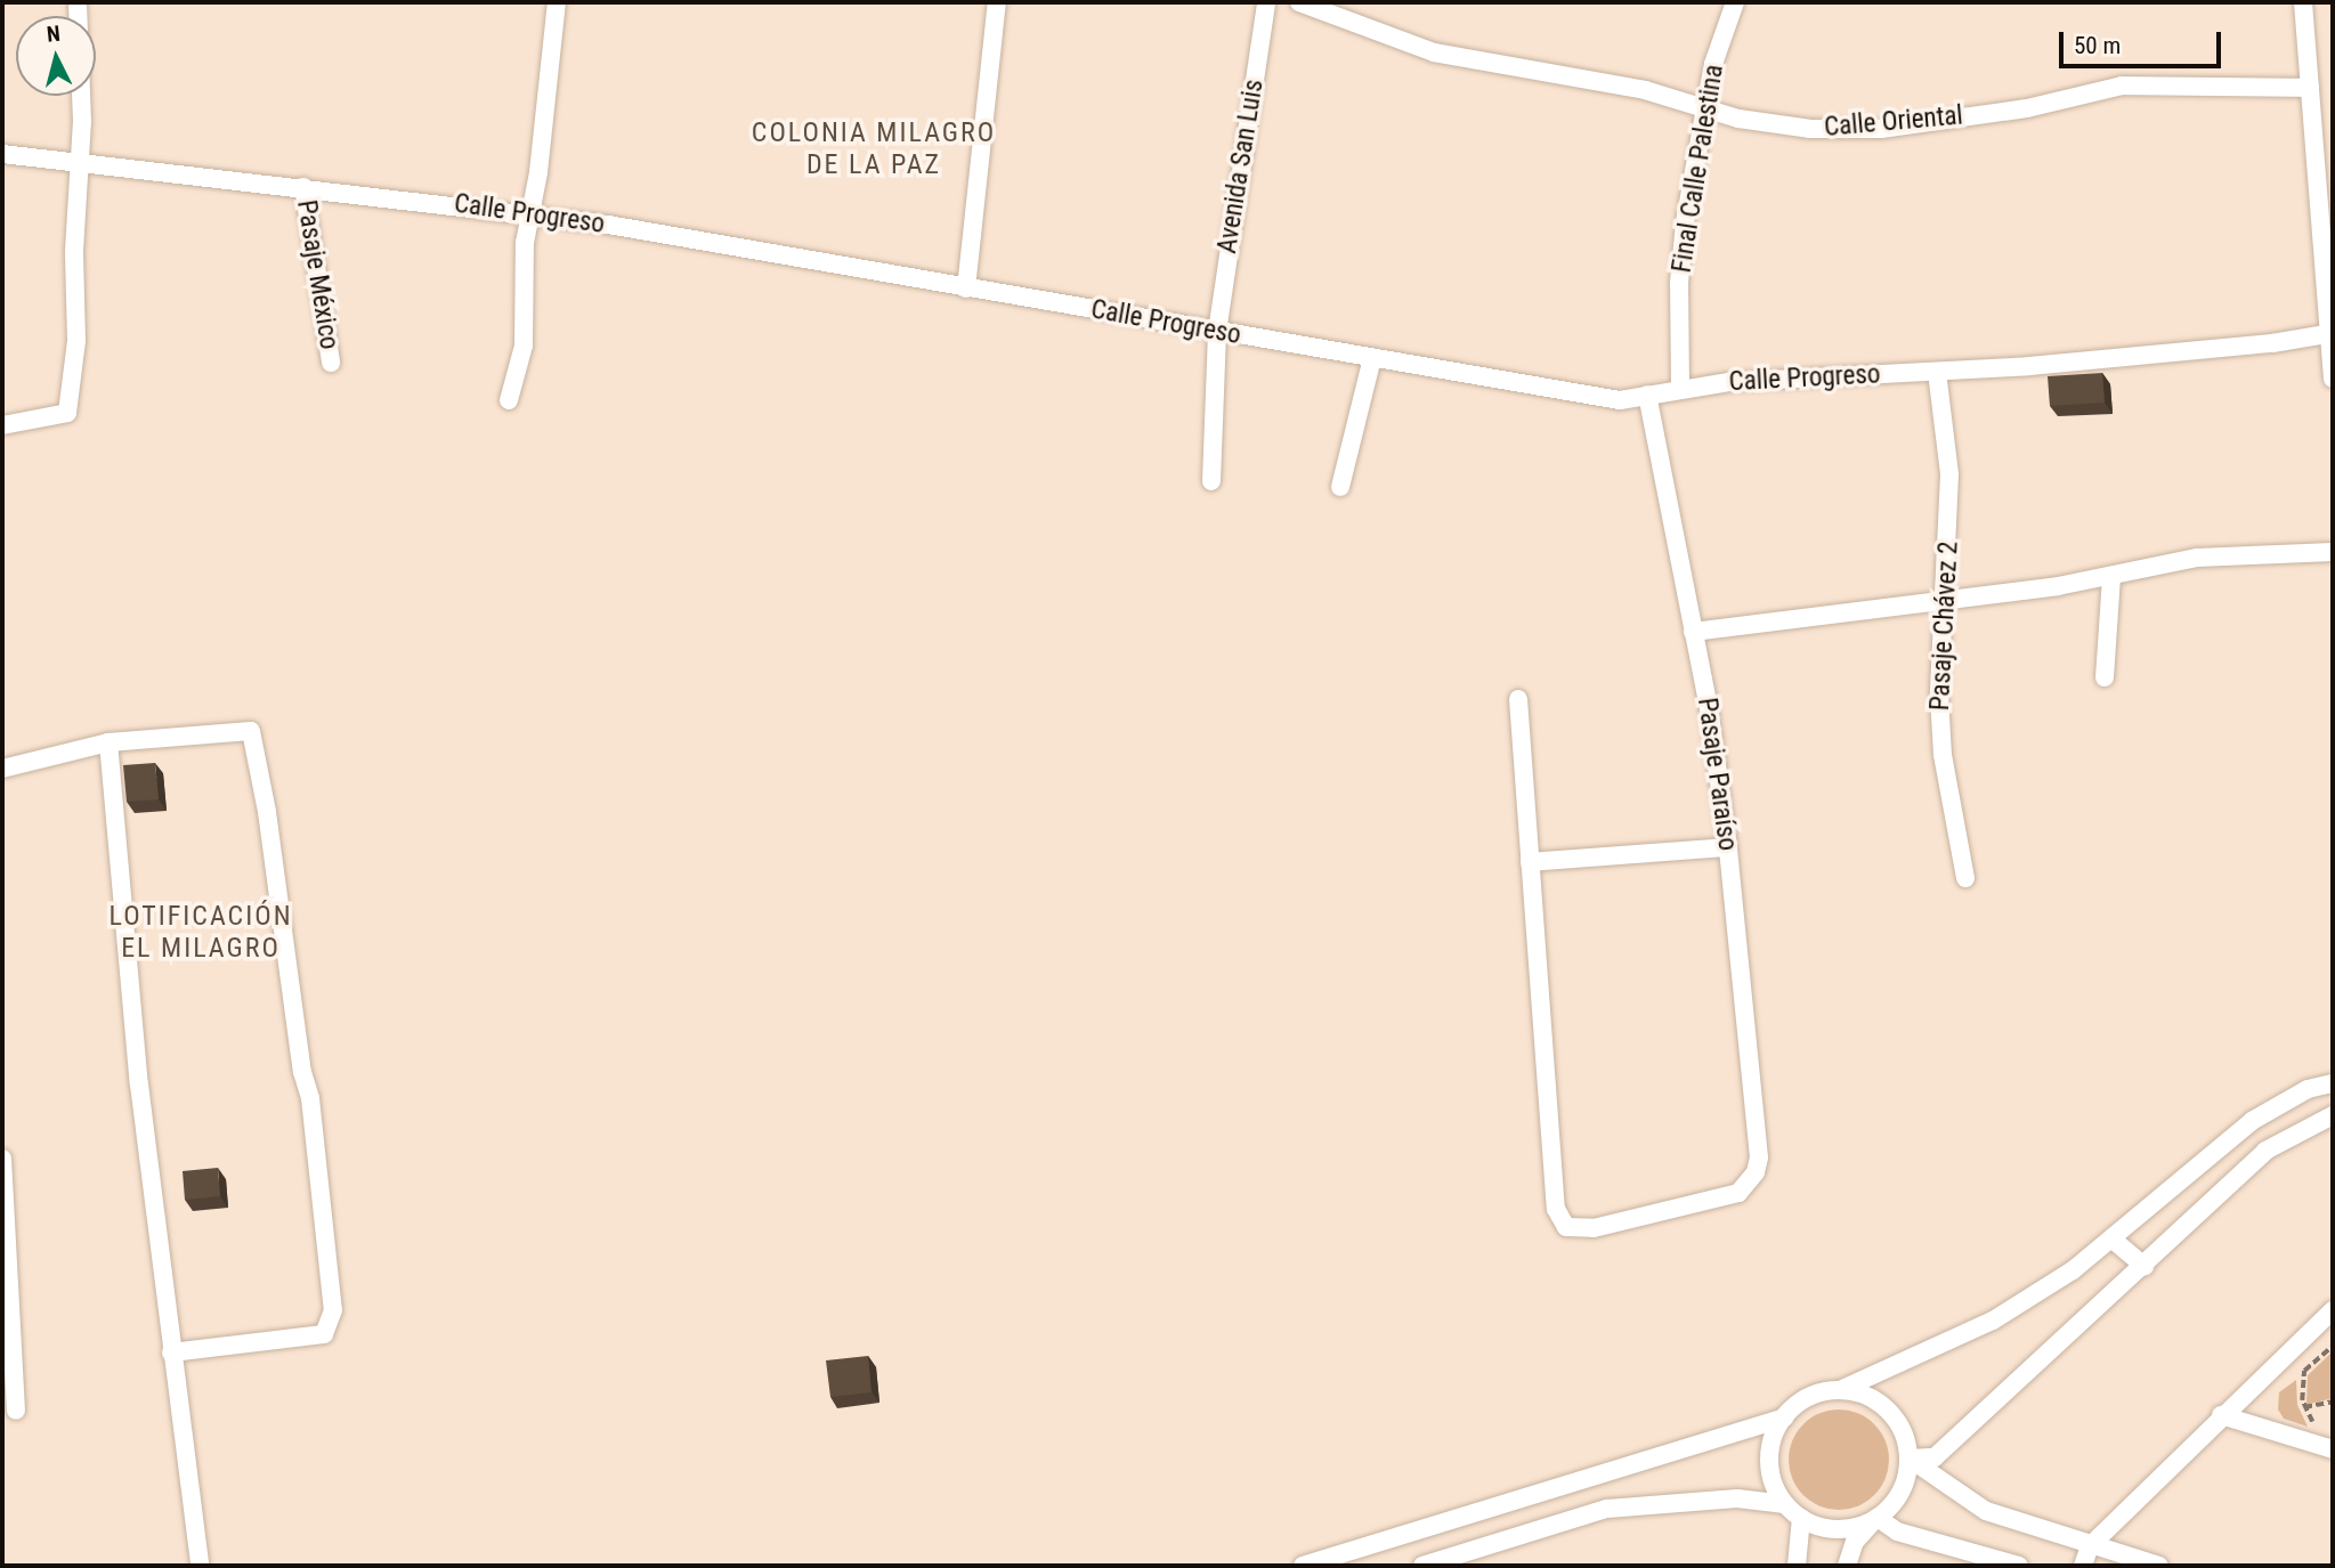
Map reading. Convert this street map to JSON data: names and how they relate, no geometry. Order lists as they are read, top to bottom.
{
  "streets": {
    "street": [
      "Calle Oriental",
      "Avenida San Luis",
      "Final Calle Palestina",
      "Calle Progreso",
      "Pasaje México",
      "Pasaje Chávez 2",
      "Pasaje Paraíso"
    ]
  },
  "crossings": [
    ["Calle Oriental", "Final Calle Palestina"],
    ["Avenida San Luis", "Calle Progreso"],
    ["Final Calle Palestina", "Calle Progreso"],
    ["Calle Progreso", "Pasaje México"],
    ["Calle Progreso", "Pasaje Chávez 2"],
    ["Calle Progreso", "Pasaje Paraíso"]
  ],
  "districts": ["COLONIA MILAGRO DE LA PAZ", "LOTIFICACIÓN EL MILAGRO"],
  "scale_bar": "50 m",
  "north": "top"
}
